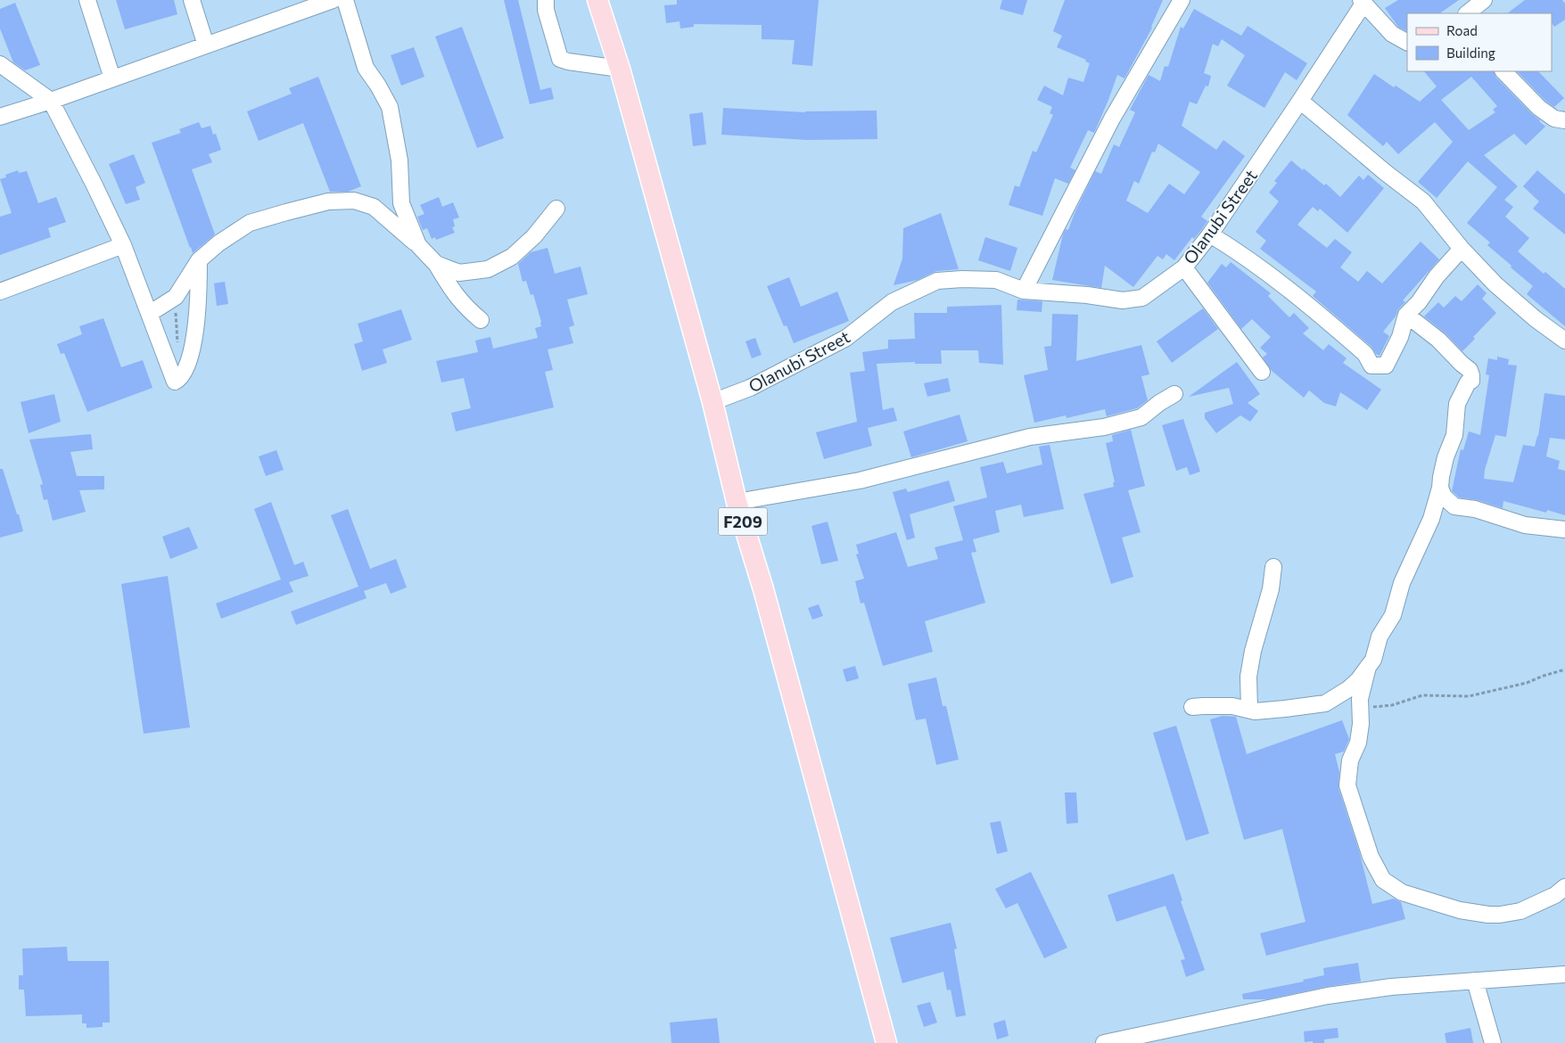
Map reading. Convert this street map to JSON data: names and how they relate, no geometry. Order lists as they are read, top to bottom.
{
  "streets": {
    "main road": ["F209"],
    "street": ["Olanubi Street"]
  },
  "crossings": [
    ["Olanubi Street", "F209"]
  ],
  "legend": ["Road", "Building"]
}
